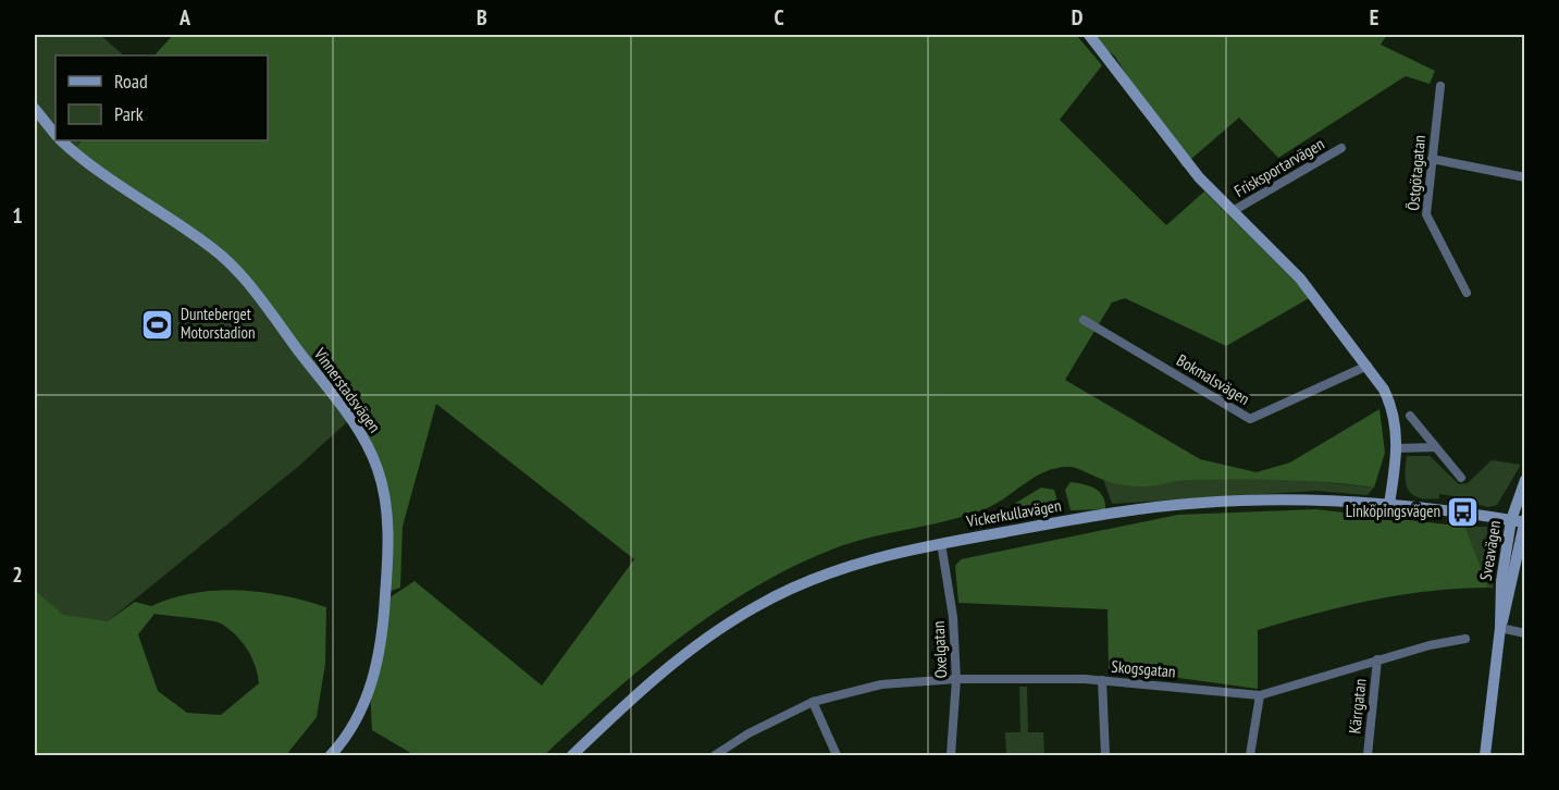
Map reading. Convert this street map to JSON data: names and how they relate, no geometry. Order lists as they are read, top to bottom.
{
  "streets": {
    "main road": ["Vinnerstadsvägen", "Vickerkullavägen", "Sveavägen"],
    "street": [
      "Frisksportarvägen",
      "Östgötagatan",
      "Bokmalsvägen",
      "Oxelgatan",
      "Skogsgatan",
      "Kärrgatan"
    ]
  },
  "crossings": [
    ["Vickerkullavägen", "Sveavägen"],
    ["Vickerkullavägen", "Oxelgatan"],
    ["Oxelgatan", "Skogsgatan"],
    ["Skogsgatan", "Kärrgatan"]
  ],
  "places": {
    "sports": ["Dunteberget Motorstadion"],
    "bus stop": ["Linköpingsvägen"]
  },
  "legend": ["Road", "Park"],
  "grid": {
    "columns": [
      "A",
      "B",
      "C",
      "D",
      "E"
    ],
    "rows": ["1", "2"]
  }
}
